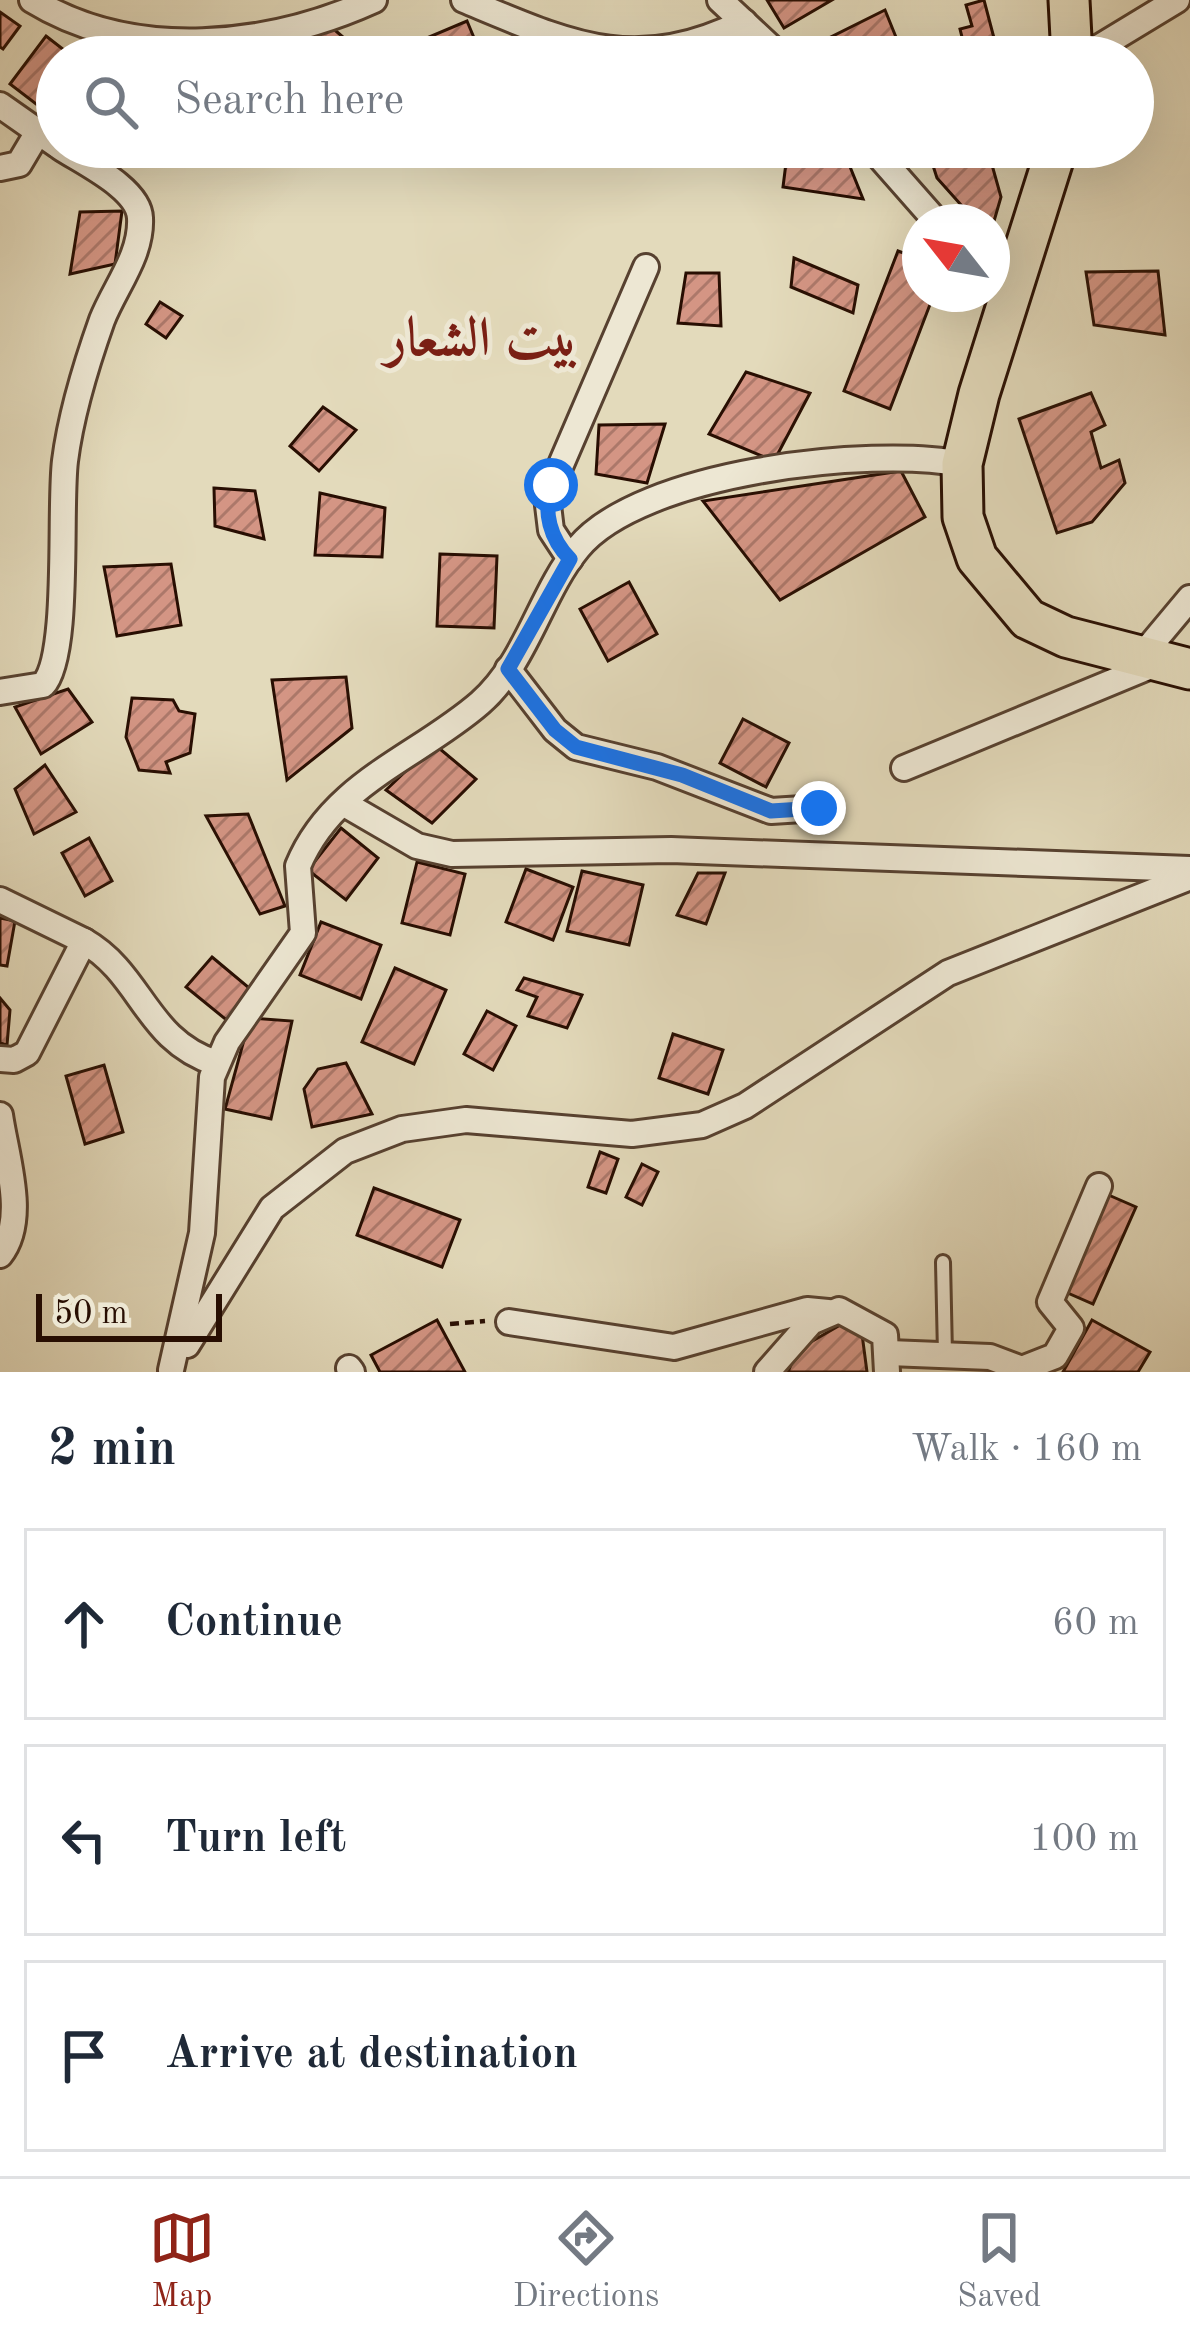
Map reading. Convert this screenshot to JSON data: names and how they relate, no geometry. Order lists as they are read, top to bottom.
{
  "districts": ["بيت الشعار"],
  "scale_bar": "50 m",
  "north": "top left",
  "page": {
    "search": "Search here",
    "scale": "50 m",
    "heading": ["2 min", "Walk · 160 m"],
    "list": [
      ["Continue", "60 m"],
      ["Turn left", "100 m"],
      "Arrive at destination"
    ],
    "nav": ["Map", "Directions", "Saved"]
  }
}
